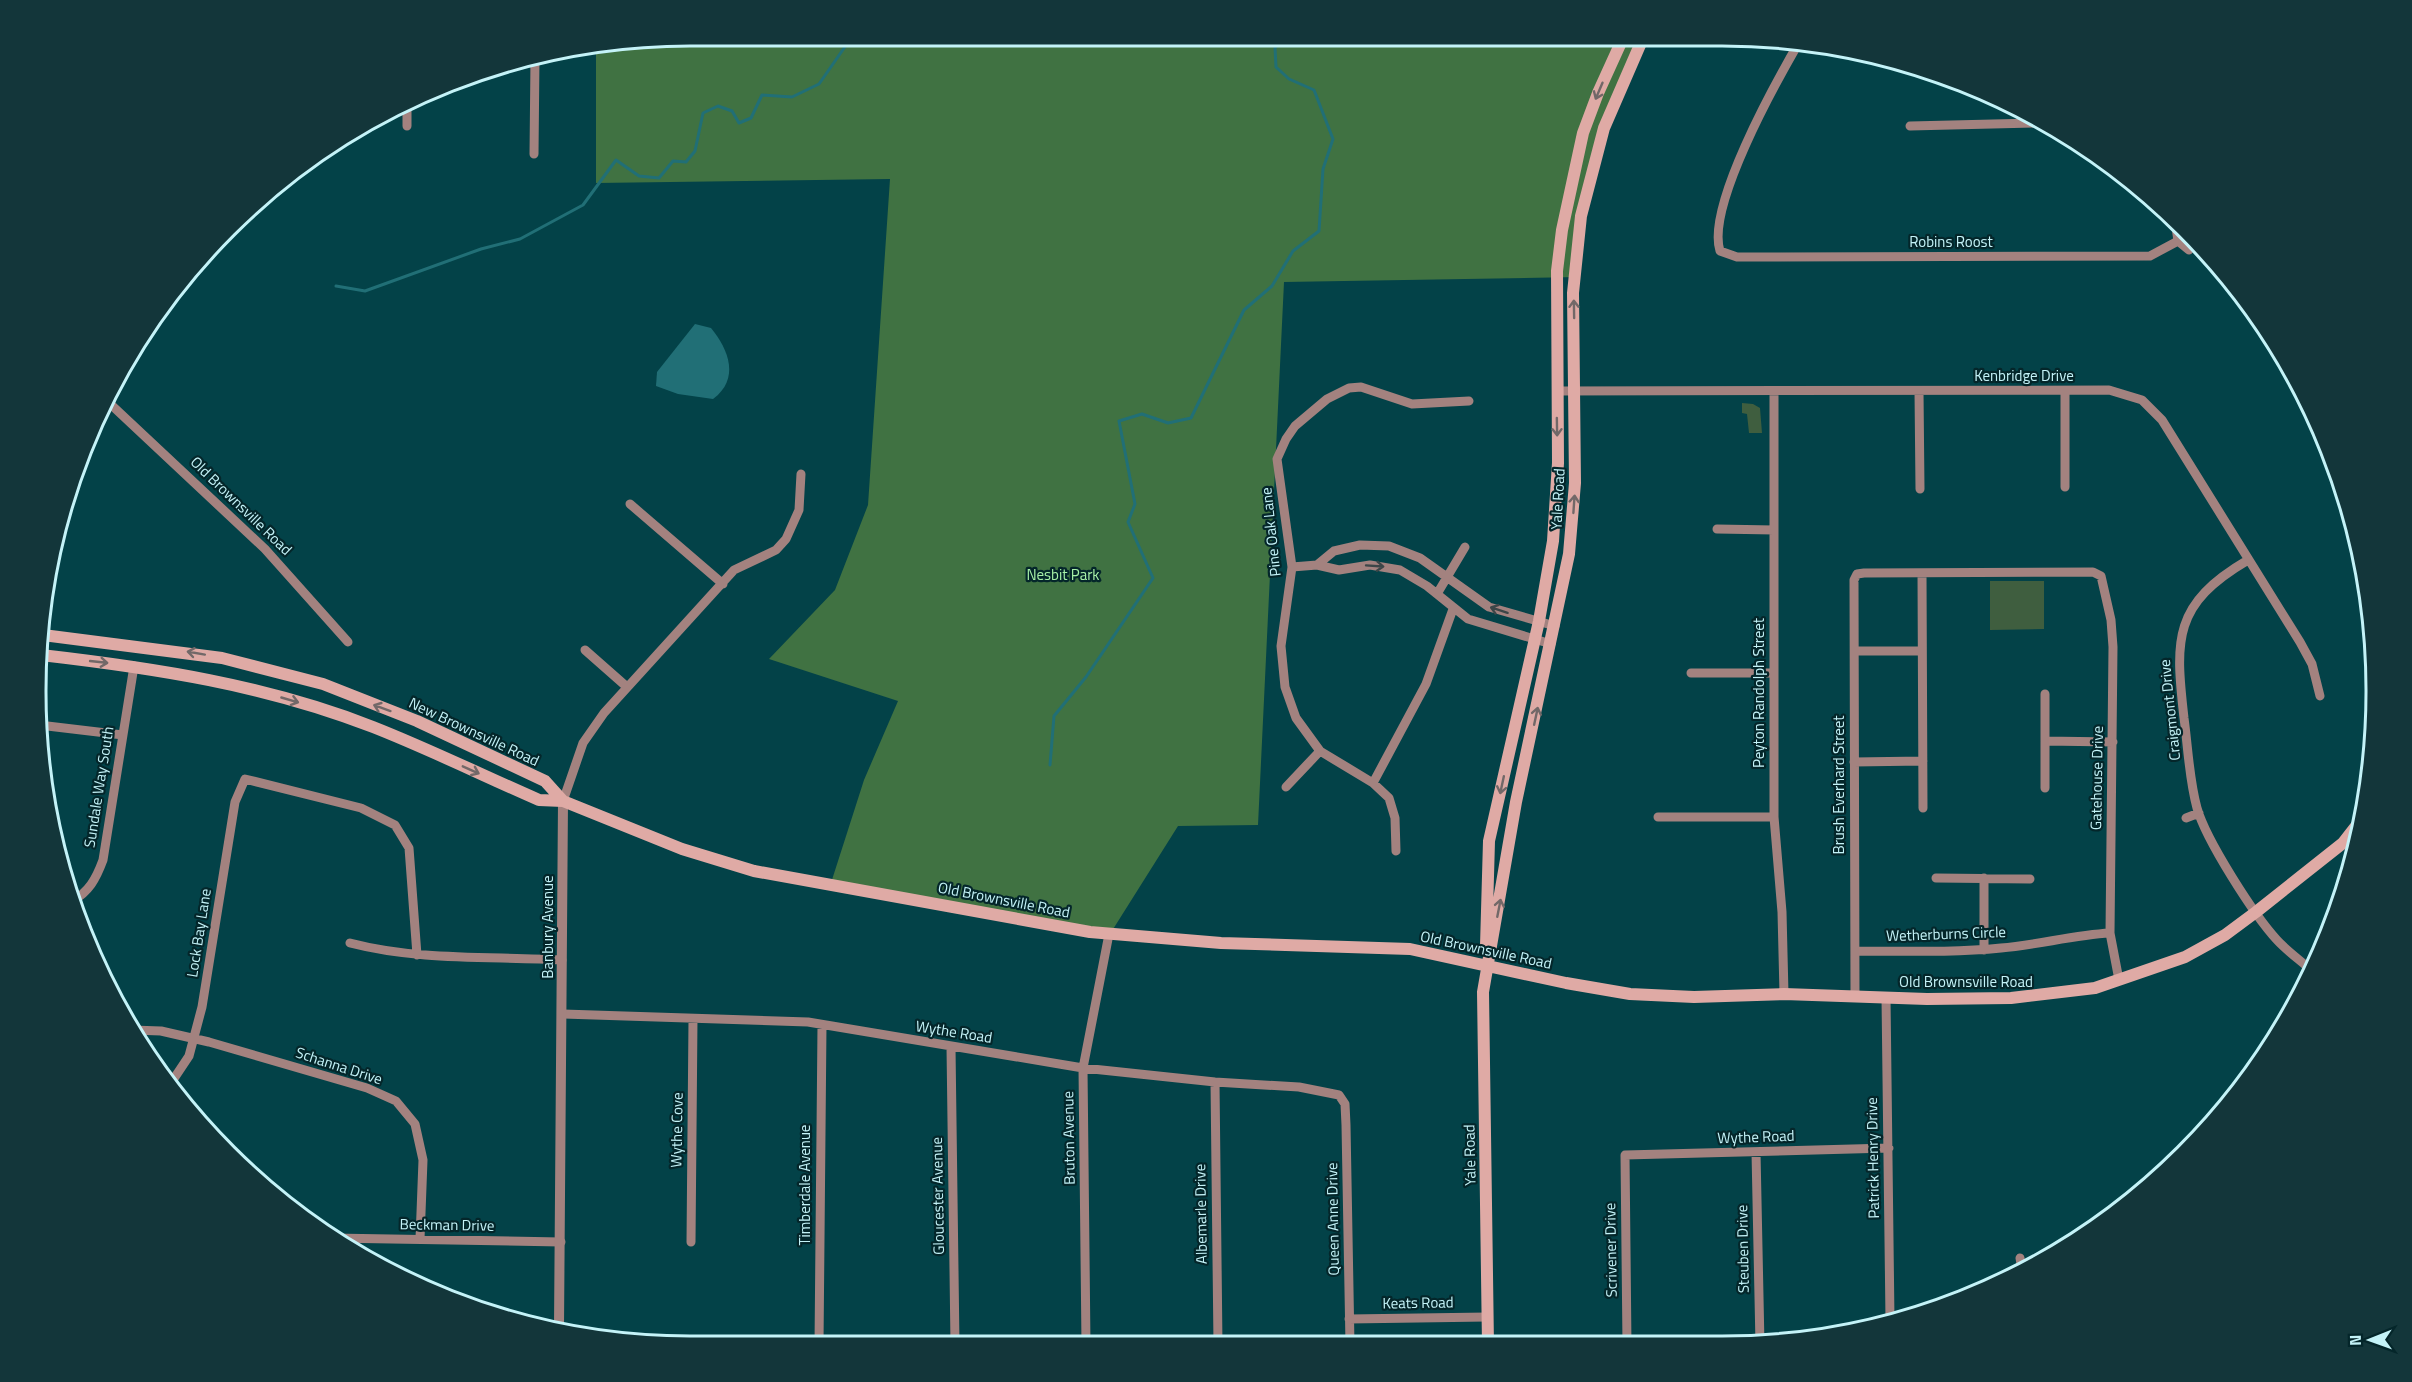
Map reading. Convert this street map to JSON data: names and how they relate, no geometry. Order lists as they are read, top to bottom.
{
  "streets": {
    "main road": ["Yale Road", "Old Brownsville Road", "New Brownsville Road"],
    "street": [
      "Robins Roost",
      "Kenbridge Drive",
      "Pine Oak Lane",
      "Peyton Randolph Street",
      "Craigmont Drive",
      "Gatehouse Drive",
      "Brush Everhard Street",
      "Sundale Way South",
      "Banbury Avenue",
      "Lock Bay Lane",
      "Wetherburns Circle",
      "Wythe Road",
      "Schanna Drive",
      "Wythe Cove",
      "Bruton Avenue",
      "Patrick Henry Drive",
      "Timberdale Avenue",
      "Gloucester Avenue",
      "Albemarle Drive",
      "Queen Anne Drive",
      "Beckman Drive",
      "Steuben Drive",
      "Scrivener Drive",
      "Keats Road"
    ]
  },
  "crossings": [
    ["Kenbridge Drive", "Yale Road"],
    ["Kenbridge Drive", "Peyton Randolph Street"],
    ["Kenbridge Drive", "Craigmont Drive"],
    ["Yale Road", "Old Brownsville Road"],
    ["Yale Road", "Keats Road"],
    ["Old Brownsville Road", "Peyton Randolph Street"],
    ["Old Brownsville Road", "Craigmont Drive"],
    ["Old Brownsville Road", "New Brownsville Road"],
    ["Old Brownsville Road", "Gatehouse Drive"],
    ["Old Brownsville Road", "Brush Everhard Street"],
    ["Old Brownsville Road", "Banbury Avenue"],
    ["Old Brownsville Road", "Bruton Avenue"],
    ["Old Brownsville Road", "Patrick Henry Drive"],
    ["New Brownsville Road", "Banbury Avenue"],
    ["Gatehouse Drive", "Brush Everhard Street"],
    ["Gatehouse Drive", "Wetherburns Circle"],
    ["Brush Everhard Street", "Wetherburns Circle"],
    ["Banbury Avenue", "Wythe Road"],
    ["Banbury Avenue", "Beckman Drive"],
    ["Lock Bay Lane", "Schanna Drive"],
    ["Wythe Road", "Wythe Cove"],
    ["Wythe Road", "Bruton Avenue"],
    ["Wythe Road", "Patrick Henry Drive"],
    ["Wythe Road", "Timberdale Avenue"],
    ["Wythe Road", "Gloucester Avenue"],
    ["Wythe Road", "Albemarle Drive"],
    ["Wythe Road", "Queen Anne Drive"],
    ["Wythe Road", "Steuben Drive"],
    ["Wythe Road", "Scrivener Drive"],
    ["Schanna Drive", "Beckman Drive"],
    ["Queen Anne Drive", "Keats Road"]
  ],
  "parks": ["Nesbit Park"],
  "north": "left"
}
